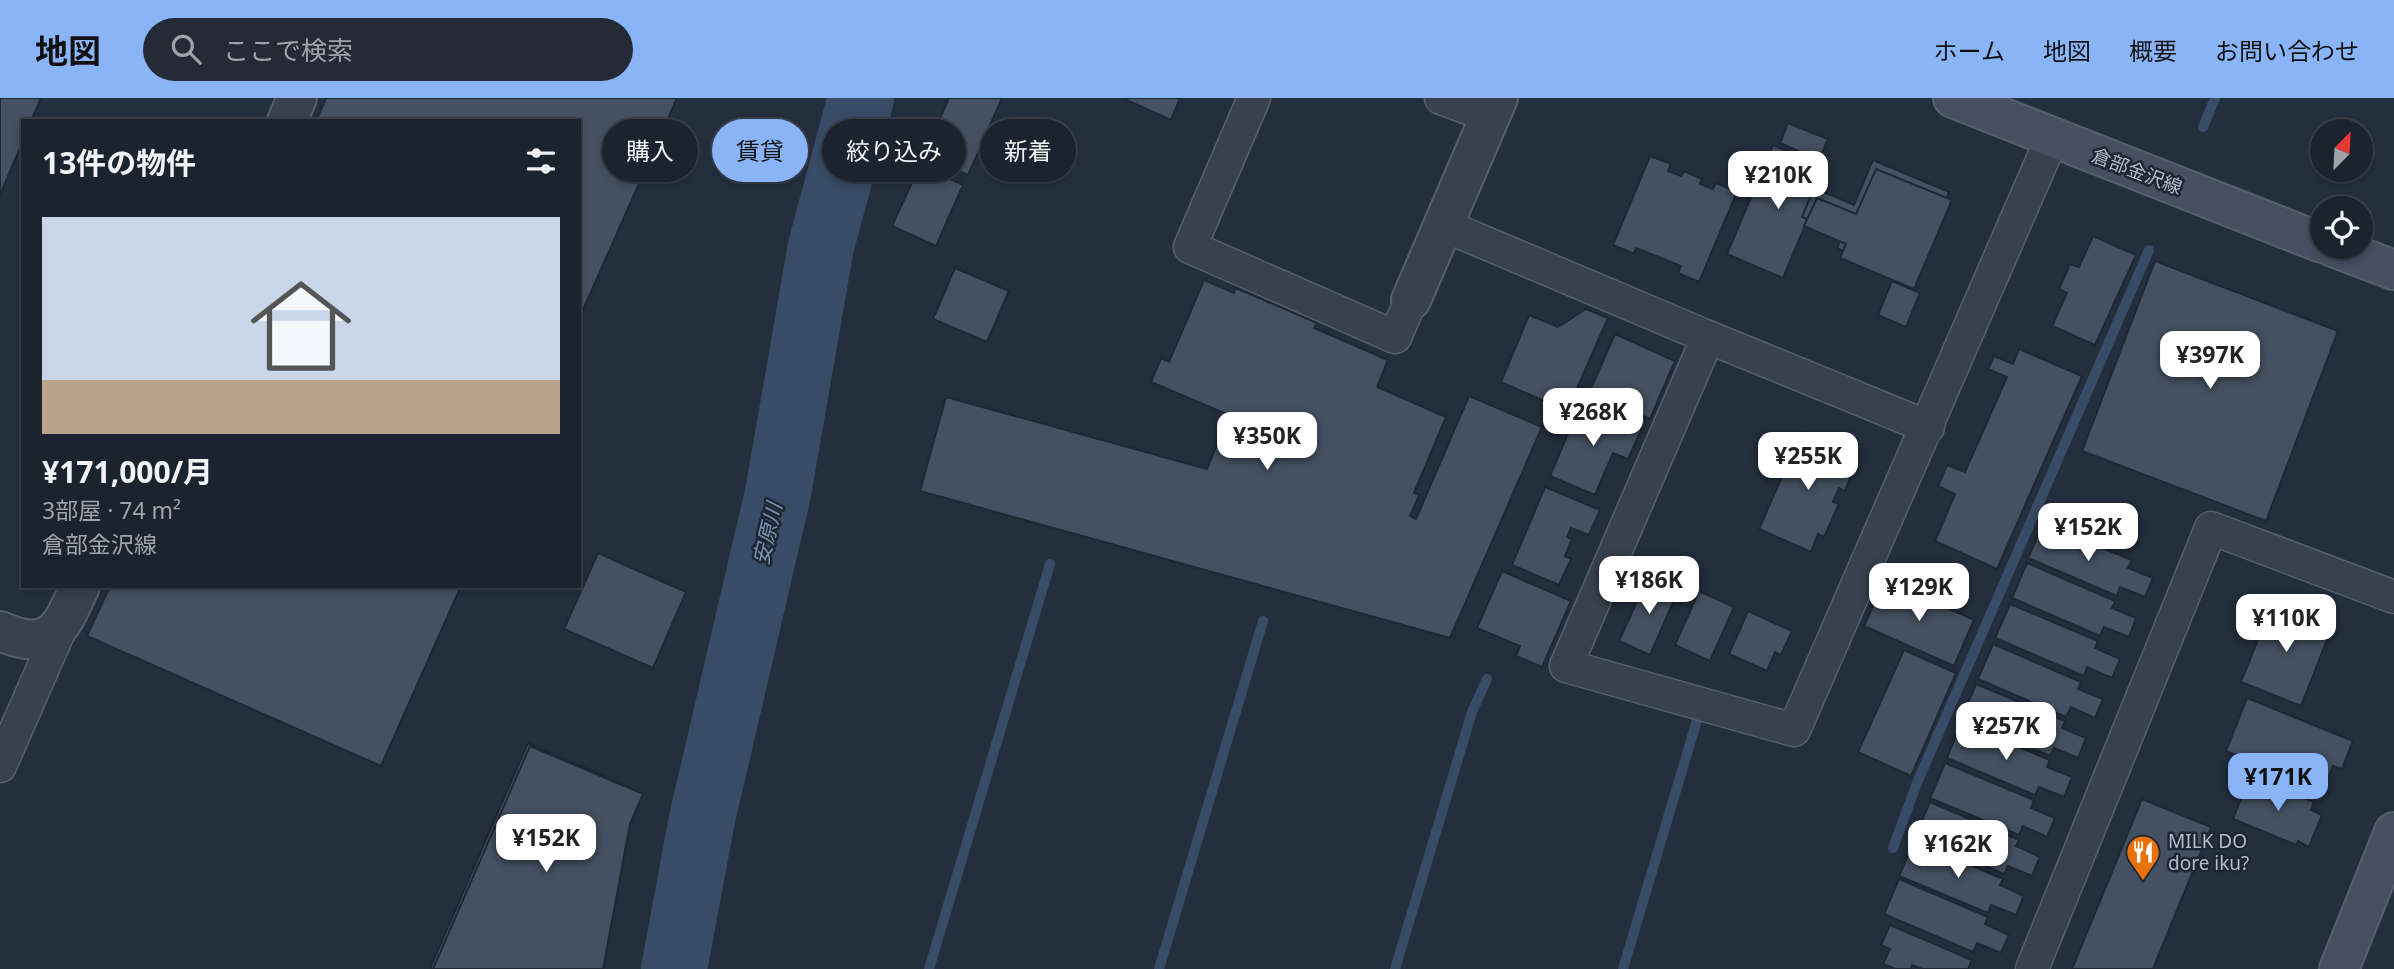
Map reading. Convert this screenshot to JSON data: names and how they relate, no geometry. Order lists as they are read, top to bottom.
{
  "streets": {
    "main road": ["倉部金沢線"]
  },
  "water": ["安原川"],
  "places": {
    "restaurant": ["MILK DO dore iku?"]
  },
  "north": "top right",
  "page": {
    "header": "地図",
    "search": "ここで検索",
    "nav": [
      "ホーム",
      "地図",
      "概要",
      "お問い合わせ"
    ],
    "chip": [
      "購入",
      "賃貸",
      "絞り込み",
      "新着"
    ],
    "heading": "13件の物件",
    "price": [
      "¥210K",
      "¥397K",
      "¥268K",
      "¥350K",
      "¥255K",
      "¥152K",
      "¥186K",
      "¥129K",
      "¥110K",
      "¥257K",
      "¥171K",
      "¥152K",
      "¥162K"
    ],
    "list": [
      {
        "name": "¥171,000/月",
        "note": "3部屋 · 74 m² · 倉部金沢線"
      }
    ]
  }
}
